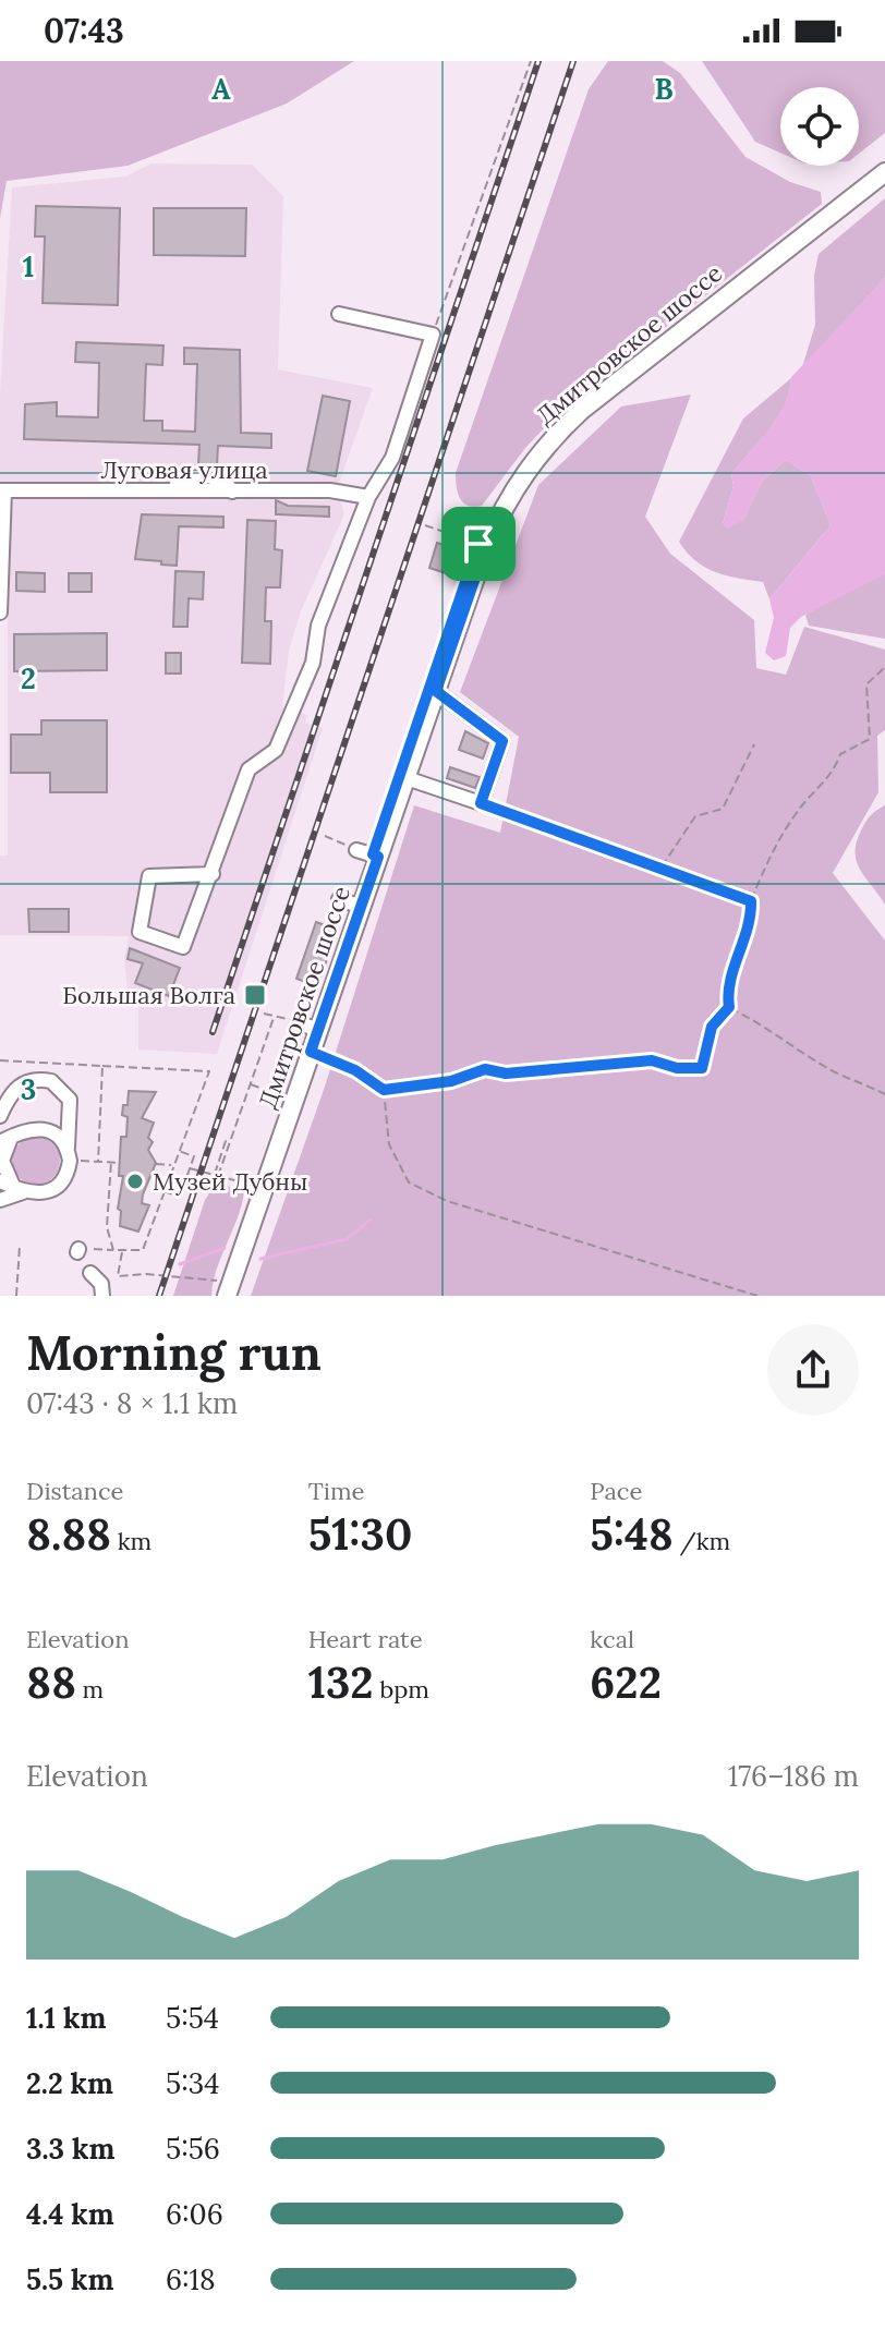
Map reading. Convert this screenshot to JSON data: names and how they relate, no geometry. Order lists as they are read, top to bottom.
{
  "streets": {
    "main road": ["Дмитровское шоссе"],
    "street": ["Луговая улица"]
  },
  "places": {
    "transit": ["Большая Волга"],
    "other": ["Музей Дубны"]
  },
  "page": {
    "status": "07:43",
    "heading": ["Morning run", "07:43 · 8 × 1.1 km"],
    "stats": [
      ["Distance", "8.88 km"],
      ["Time", "51:30"],
      ["Pace", "5:48 /km"],
      ["Elevation", "88 m"],
      ["Heart rate", "132 bpm"],
      ["kcal", "622"]
    ],
    "chart": ["Elevation", "176–186 m"],
    "list": [
      {
        "name": "1.1 km",
        "note": "5:54"
      },
      {
        "name": "2.2 km",
        "note": "5:34"
      },
      {
        "name": "3.3 km",
        "note": "5:56"
      },
      {
        "name": "4.4 km",
        "note": "6:06"
      },
      {
        "name": "5.5 km",
        "note": "6:18"
      }
    ]
  },
  "grid": {
    "columns": ["A", "B"],
    "rows": ["1", "2", "3"]
  }
}
